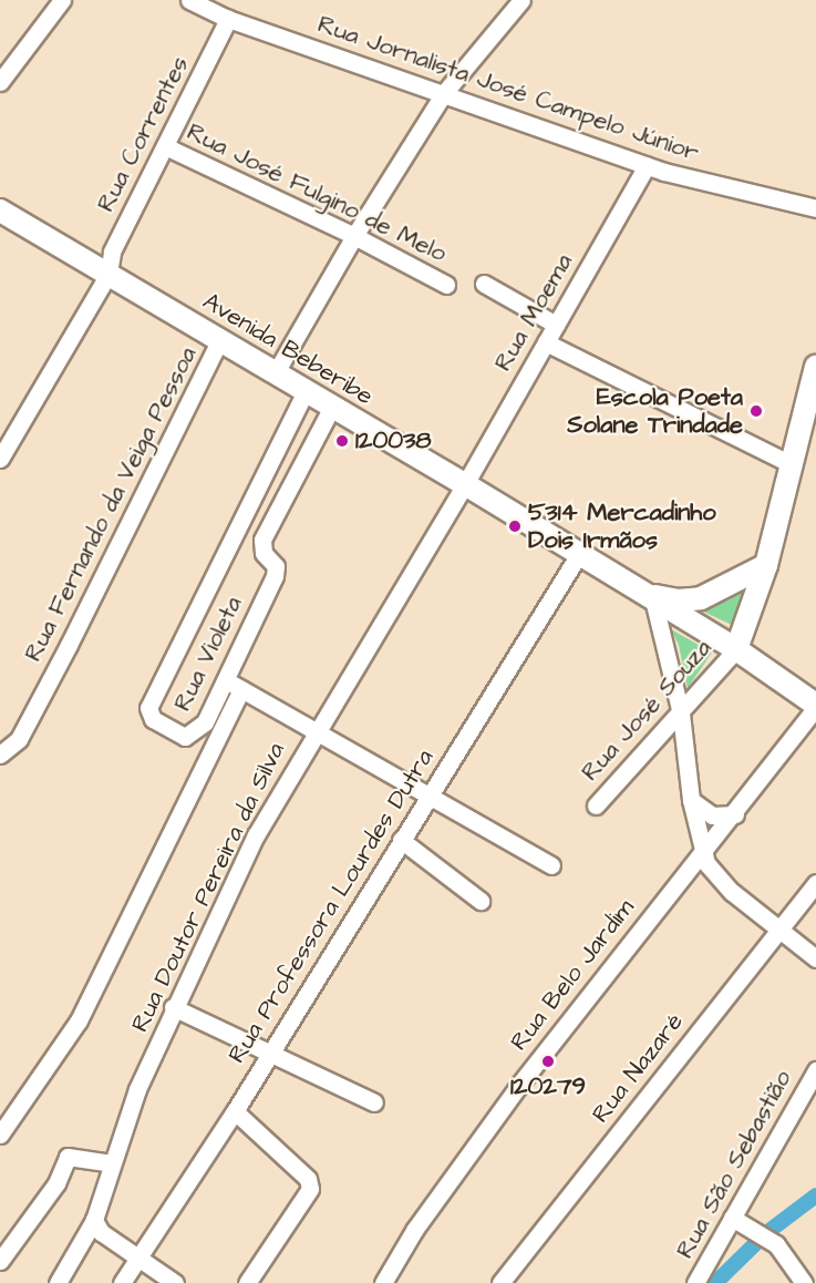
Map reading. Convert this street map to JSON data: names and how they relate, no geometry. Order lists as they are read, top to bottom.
{
  "streets": {
    "main road": ["Avenida Beberibe"],
    "street": [
      "Rua Jornalista José Campelo Júnior",
      "Rua Correntes",
      "Rua José Fulgino de Melo",
      "Rua Moema",
      "Rua Fernando da Veiga Pessoa",
      "Rua Violeta",
      "Rua José Souza",
      "Rua Doutor Pereira da Silva",
      "Rua Professora Lourdes Dutra",
      "Rua Belo Jardim",
      "Rua Nazaré",
      "Rua São Sebastião"
    ]
  },
  "crossings": [
    ["Rua Jornalista José Campelo Júnior", "Rua Correntes"],
    ["Rua Jornalista José Campelo Júnior", "Rua Moema"],
    ["Rua Correntes", "Rua José Fulgino de Melo"],
    ["Rua Correntes", "Avenida Beberibe"],
    ["Rua Moema", "Avenida Beberibe"],
    ["Rua Moema", "Rua Doutor Pereira da Silva"],
    ["Avenida Beberibe", "Rua Fernando da Veiga Pessoa"],
    ["Avenida Beberibe", "Rua Violeta"],
    ["Avenida Beberibe", "Rua José Souza"],
    ["Avenida Beberibe", "Rua Doutor Pereira da Silva"],
    ["Avenida Beberibe", "Rua Professora Lourdes Dutra"],
    ["Avenida Beberibe", "Rua Belo Jardim"],
    ["Rua Violeta", "Rua Doutor Pereira da Silva"],
    ["Rua Violeta", "Rua Professora Lourdes Dutra"]
  ],
  "places": [
    "Escola Poeta Solane Trindade",
    "120038",
    "5314 Mercadinho Dois Irmãos",
    "120279"
  ]
}
